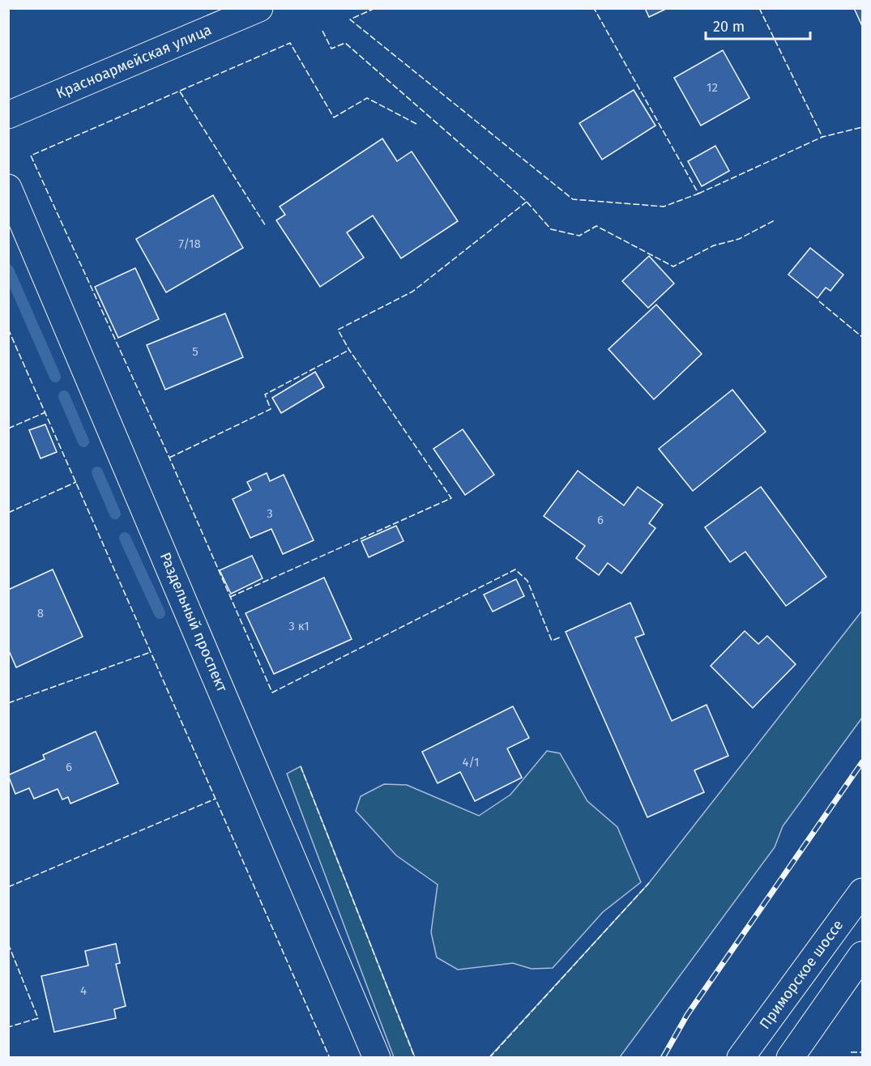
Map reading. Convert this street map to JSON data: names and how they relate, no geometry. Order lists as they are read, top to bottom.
{
  "streets": {
    "street": ["Красноармейская улица", "Раздельный проспект", "Приморское шоссе"]
  },
  "house_numbers": [
    "12",
    "7/18",
    "5",
    "3",
    "6",
    "8",
    "3 к1",
    "4/1",
    "6",
    "4"
  ],
  "scale_bar": "20 m"
}
